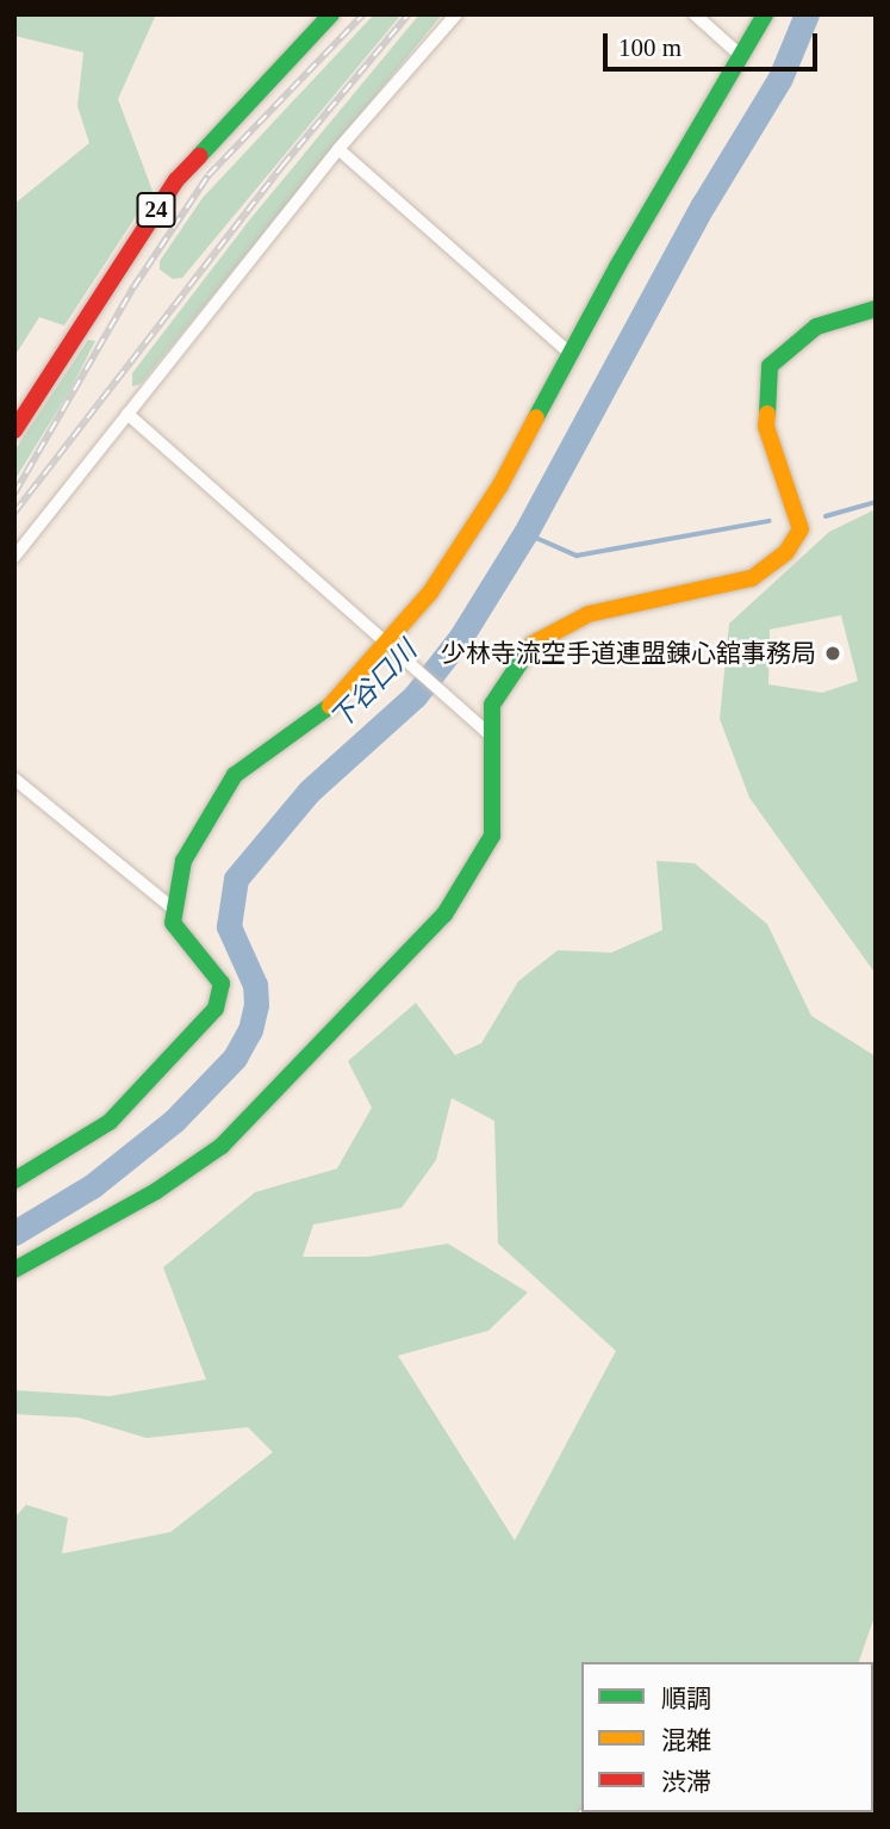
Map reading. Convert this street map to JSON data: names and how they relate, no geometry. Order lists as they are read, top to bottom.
{
  "streets": {
    "street": ["24"]
  },
  "water": ["下谷口川"],
  "places": ["少林寺流空手道連盟錬心舘事務局"],
  "legend": ["順調", "混雑", "渋滞"],
  "scale_bar": "100 m"
}
